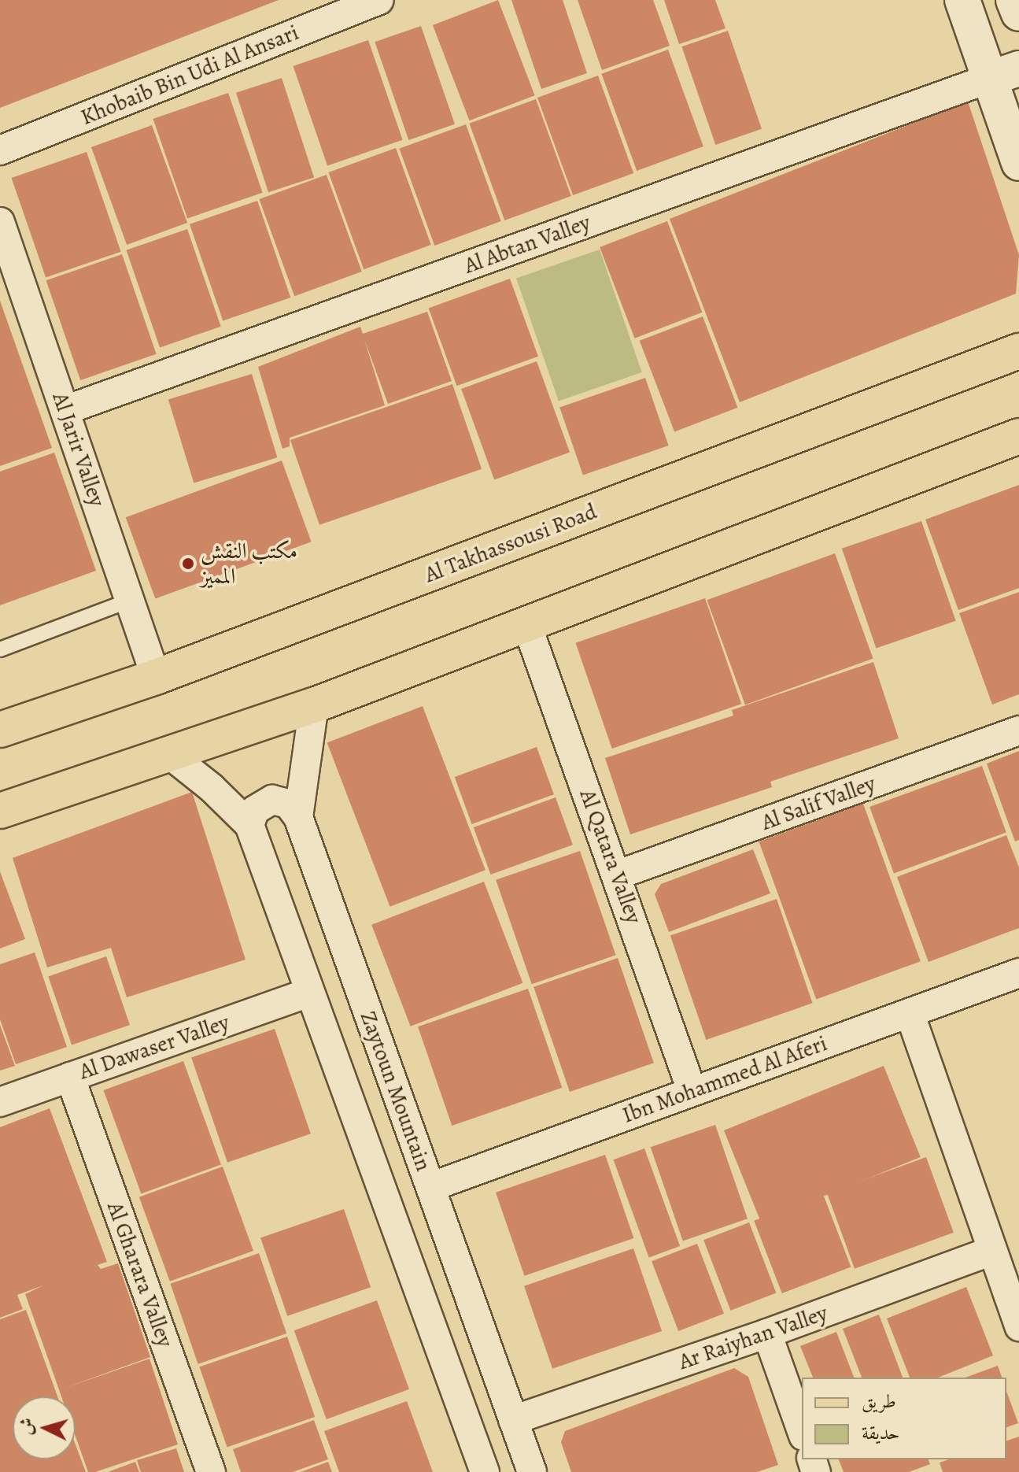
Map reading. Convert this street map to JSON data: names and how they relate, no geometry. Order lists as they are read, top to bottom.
{
  "streets": {
    "main road": ["Al Takhassousi Road"],
    "street": [
      "Khobaib Bin Udi Al Ansari",
      "Al Abtan Valley",
      "Al Jarir Valley",
      "Al Salif Valley",
      "Al Qatara Valley",
      "Al Dawaser Valley",
      "Ibn Mohammed Al Aferi",
      "Zaytoun Mountain",
      "Al Gharara Valley",
      "Ar Raiyhan Valley"
    ]
  },
  "crossings": [
    ["Al Abtan Valley", "Al Jarir Valley"],
    ["Al Jarir Valley", "Al Takhassousi Road"],
    ["Al Salif Valley", "Al Qatara Valley"],
    ["Al Qatara Valley", "Ibn Mohammed Al Aferi"],
    ["Al Dawaser Valley", "Al Gharara Valley"],
    ["Ibn Mohammed Al Aferi", "Zaytoun Mountain"],
    ["Zaytoun Mountain", "Ar Raiyhan Valley"]
  ],
  "places": ["مكتب النقش المميز"],
  "legend": ["طريق", "حديقة"],
  "north": "left"
}
